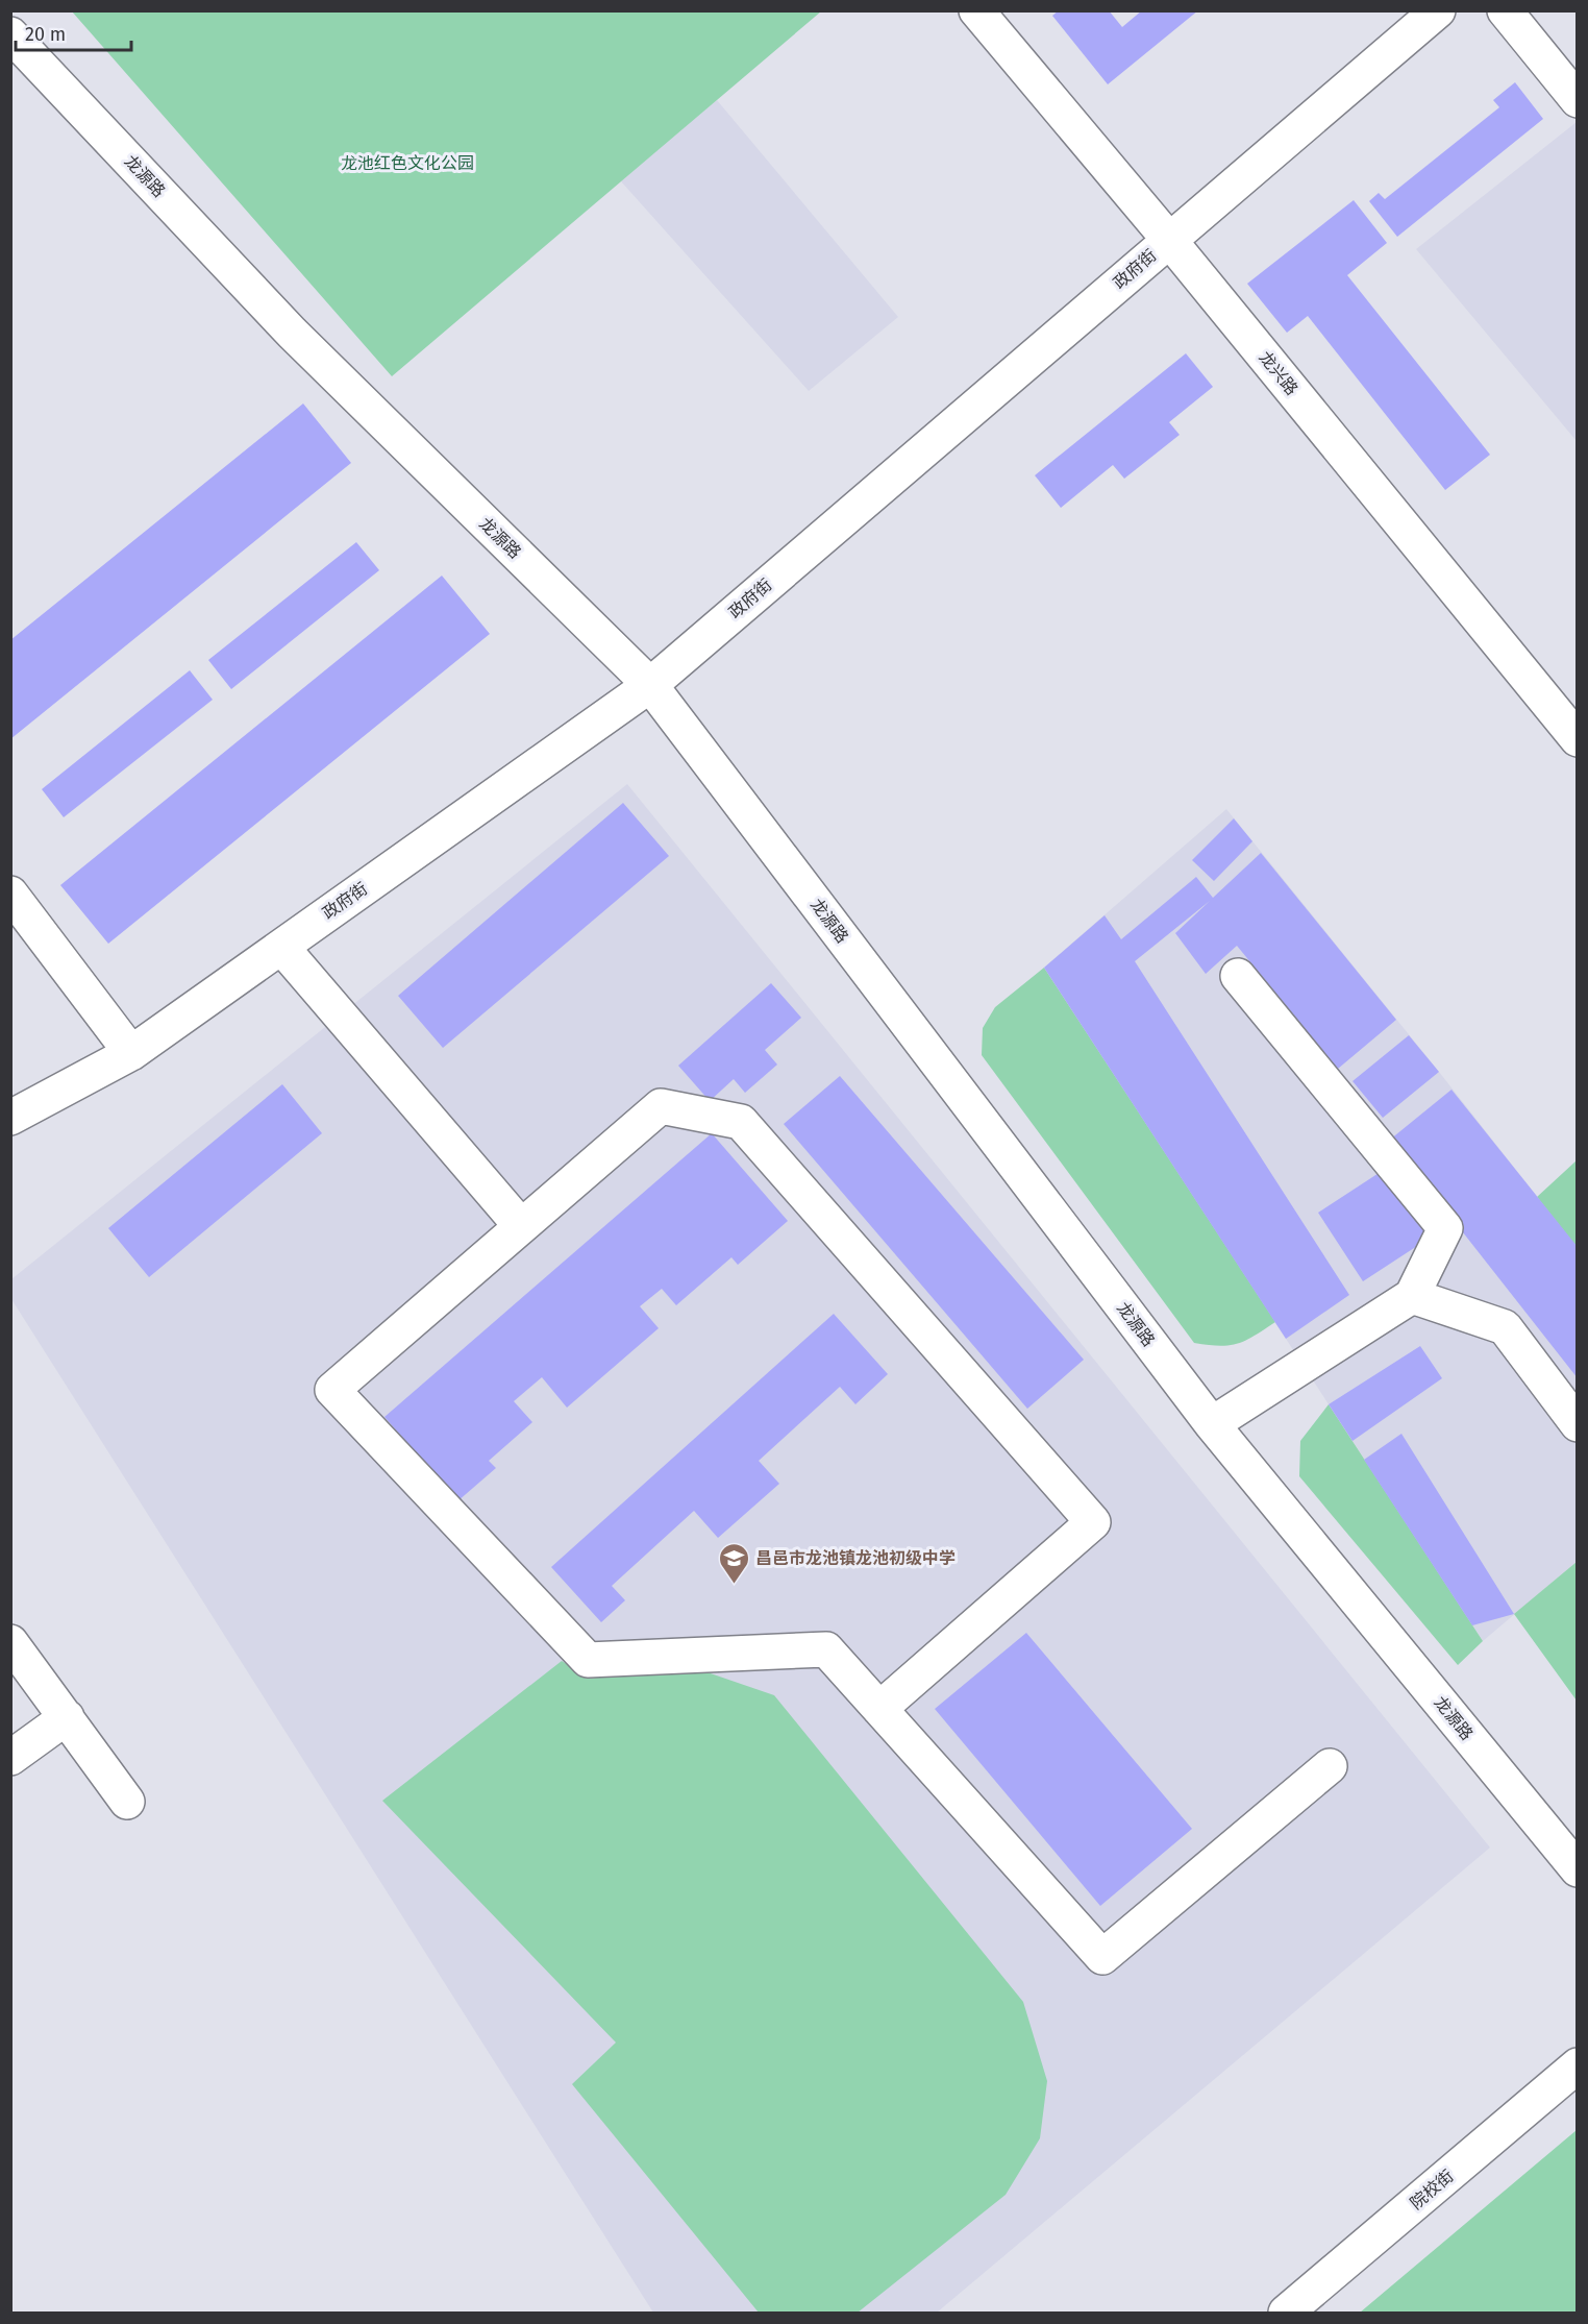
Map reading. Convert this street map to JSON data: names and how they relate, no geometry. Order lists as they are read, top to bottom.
{
  "streets": {
    "street": [
      "龙源路",
      "政府街",
      "龙兴路",
      "院校街"
    ]
  },
  "crossings": [
    ["龙源路", "政府街"],
    ["政府街", "龙兴路"]
  ],
  "parks": ["龙池红色文化公园"],
  "places": {
    "school or university": ["昌邑市龙池镇龙池初级中学"]
  },
  "scale_bar": "20 m"
}
